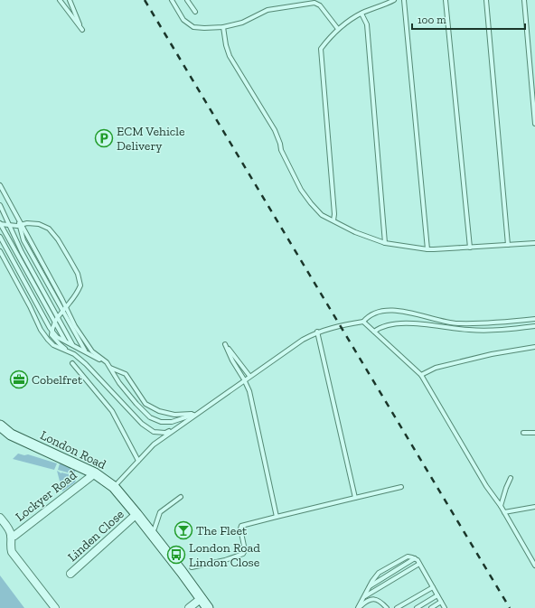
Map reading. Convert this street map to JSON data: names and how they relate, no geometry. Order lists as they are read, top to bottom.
{
  "streets": {
    "street": ["London Road", "Lockyer Road", "Linden Close"]
  },
  "crossings": [
    ["London Road", "Lockyer Road"],
    ["London Road", "Linden Close"]
  ],
  "places": {
    "parking": ["ECM Vehicle Delivery"],
    "office": ["Cobelfret"],
    "bar": ["The Fleet"],
    "bus stop": ["London Road Lindon Close"]
  },
  "scale_bar": "100 m"
}
